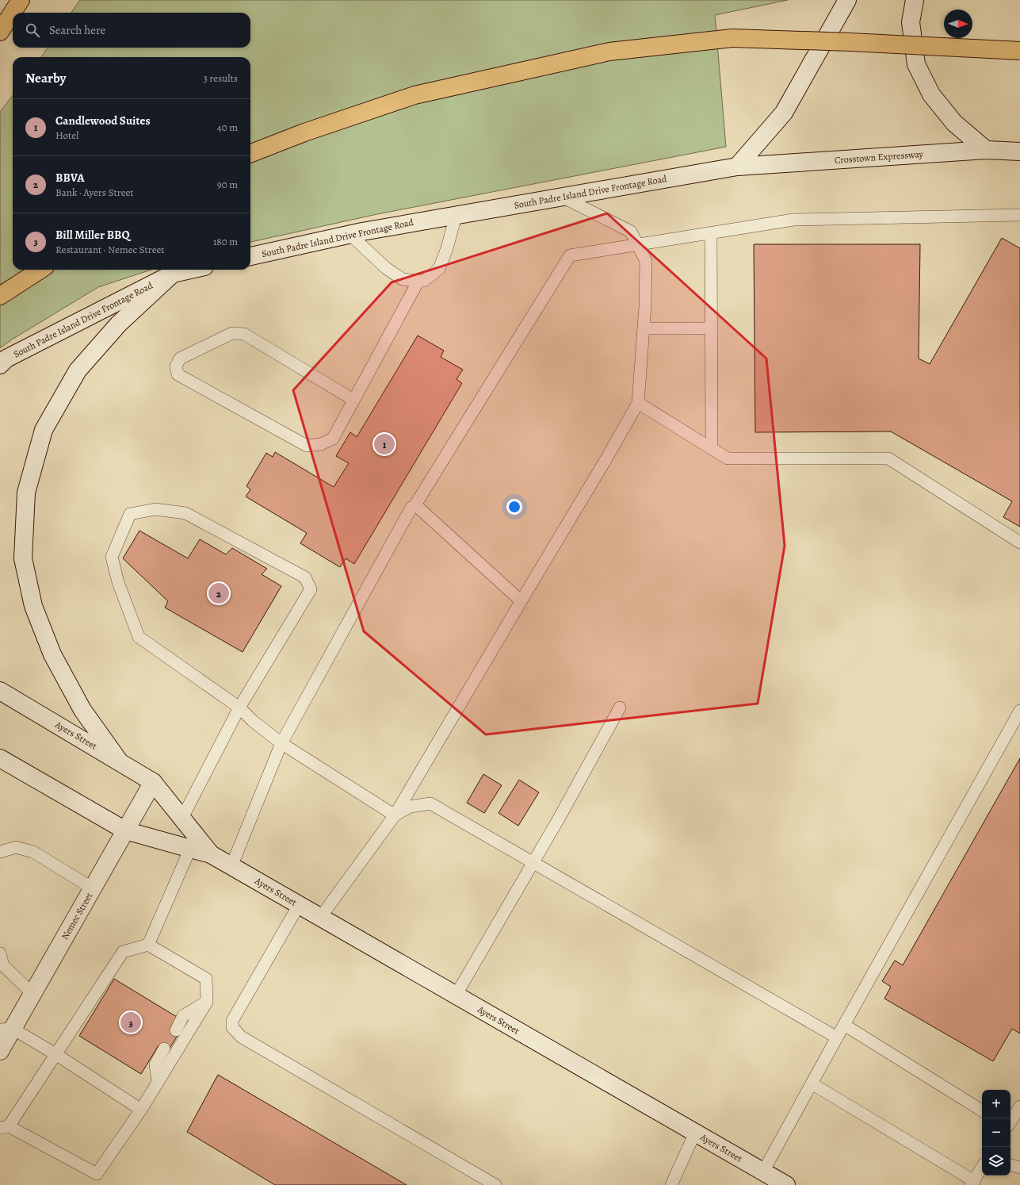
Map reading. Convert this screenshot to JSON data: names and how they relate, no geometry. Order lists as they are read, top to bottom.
{
  "streets": {
    "main road": [
      "Crosstown Expressway",
      "South Padre Island Drive Frontage Road",
      "Ayers Street",
      "Nemec Street"
    ]
  },
  "crossings": [
    ["Crosstown Expressway", "South Padre Island Drive Frontage Road"],
    ["Ayers Street", "Nemec Street"]
  ],
  "north": "right",
  "page": {
    "search": "Search here",
    "heading": ["Nearby", "3 results"],
    "list": [
      {
        "mark": "1",
        "name": "Candlewood Suites",
        "note": "Hotel",
        "value": "40 m"
      },
      {
        "mark": "2",
        "name": "BBVA",
        "note": "Bank · Ayers Street",
        "value": "90 m"
      },
      {
        "mark": "3",
        "name": "Bill Miller BBQ",
        "note": "Restaurant · Nemec Street",
        "value": "180 m"
      }
    ],
    "pins": ["1", "2", "3"],
    "map_buttons": ["+", "−"]
  }
}
